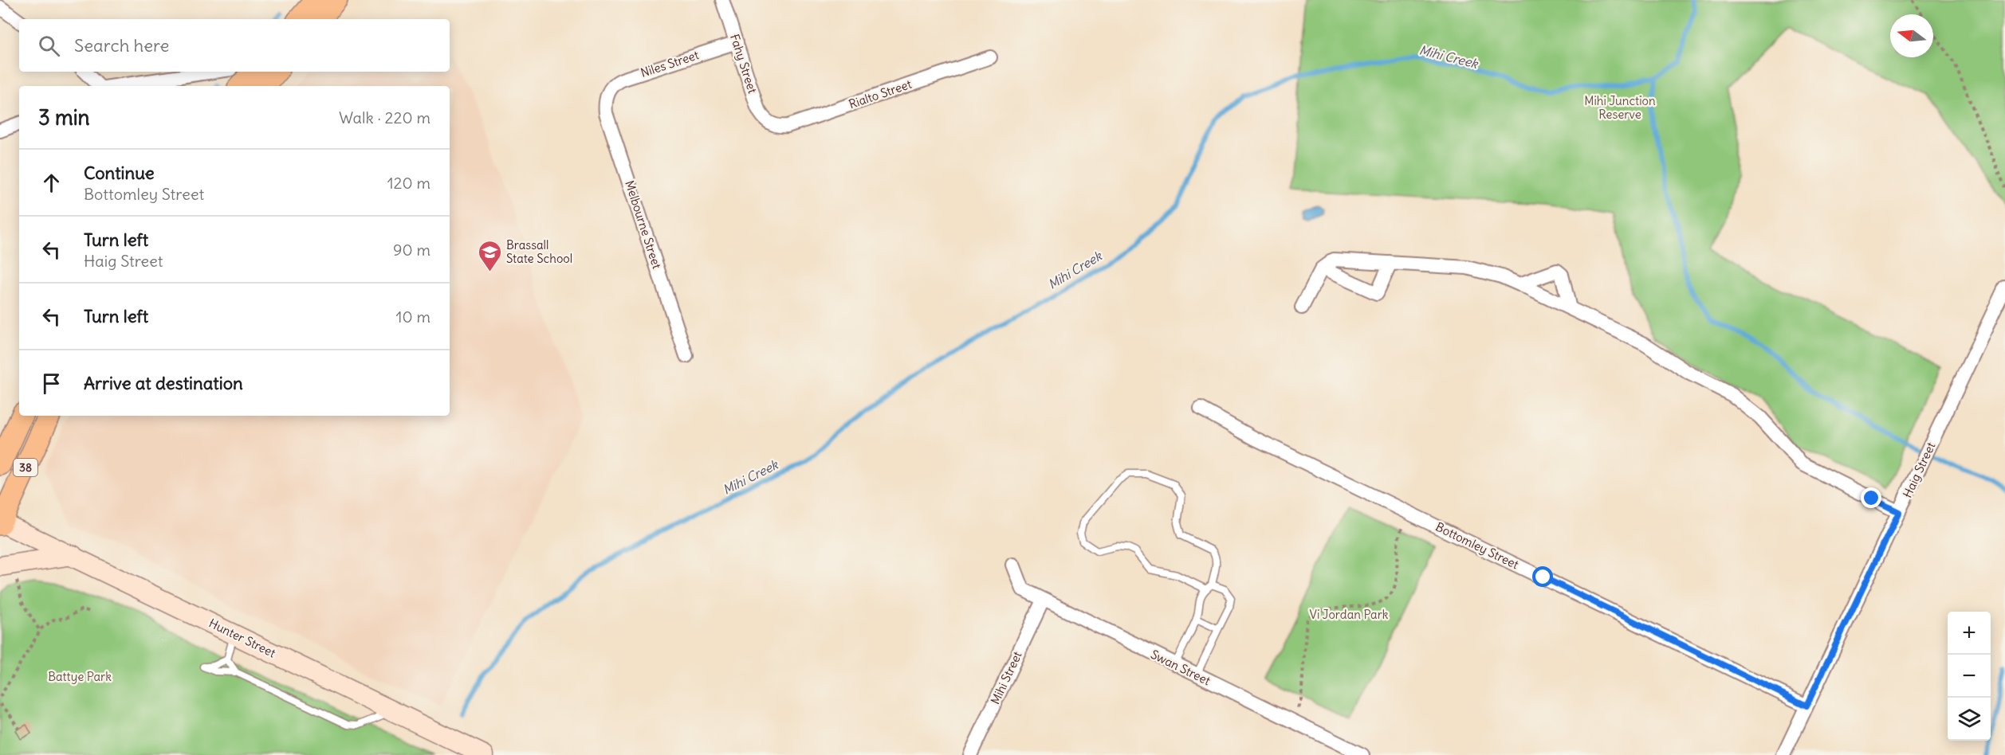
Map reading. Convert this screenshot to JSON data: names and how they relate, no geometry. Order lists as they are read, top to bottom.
{
  "streets": {
    "main road": ["38", "Hunter Street"],
    "street": [
      "Niles Street",
      "Fahy Street",
      "Rialto Street",
      "Melbourne Street",
      "Haig Street",
      "Bottomley Street",
      "Swan Street",
      "Mihi Street"
    ]
  },
  "crossings": [
    ["Niles Street", "Fahy Street"],
    ["Niles Street", "Melbourne Street"],
    ["Fahy Street", "Rialto Street"],
    ["38", "Hunter Street"],
    ["Haig Street", "Bottomley Street"],
    ["Swan Street", "Mihi Street"]
  ],
  "water": ["Mihi Creek"],
  "parks": ["Mihi Junction Reserve", "Vi Jordan Park", "Battye Park"],
  "places": {
    "school or university": ["Brassall State School"]
  },
  "north": "left",
  "page": {
    "search": "Search here",
    "heading": ["3 min", "Walk · 220 m"],
    "list": [
      ["Continue", "Bottomley Street", "120 m"],
      ["Turn left", "Haig Street", "90 m"],
      ["Turn left", "10 m"],
      "Arrive at destination"
    ],
    "map_buttons": ["+", "−"]
  }
}
